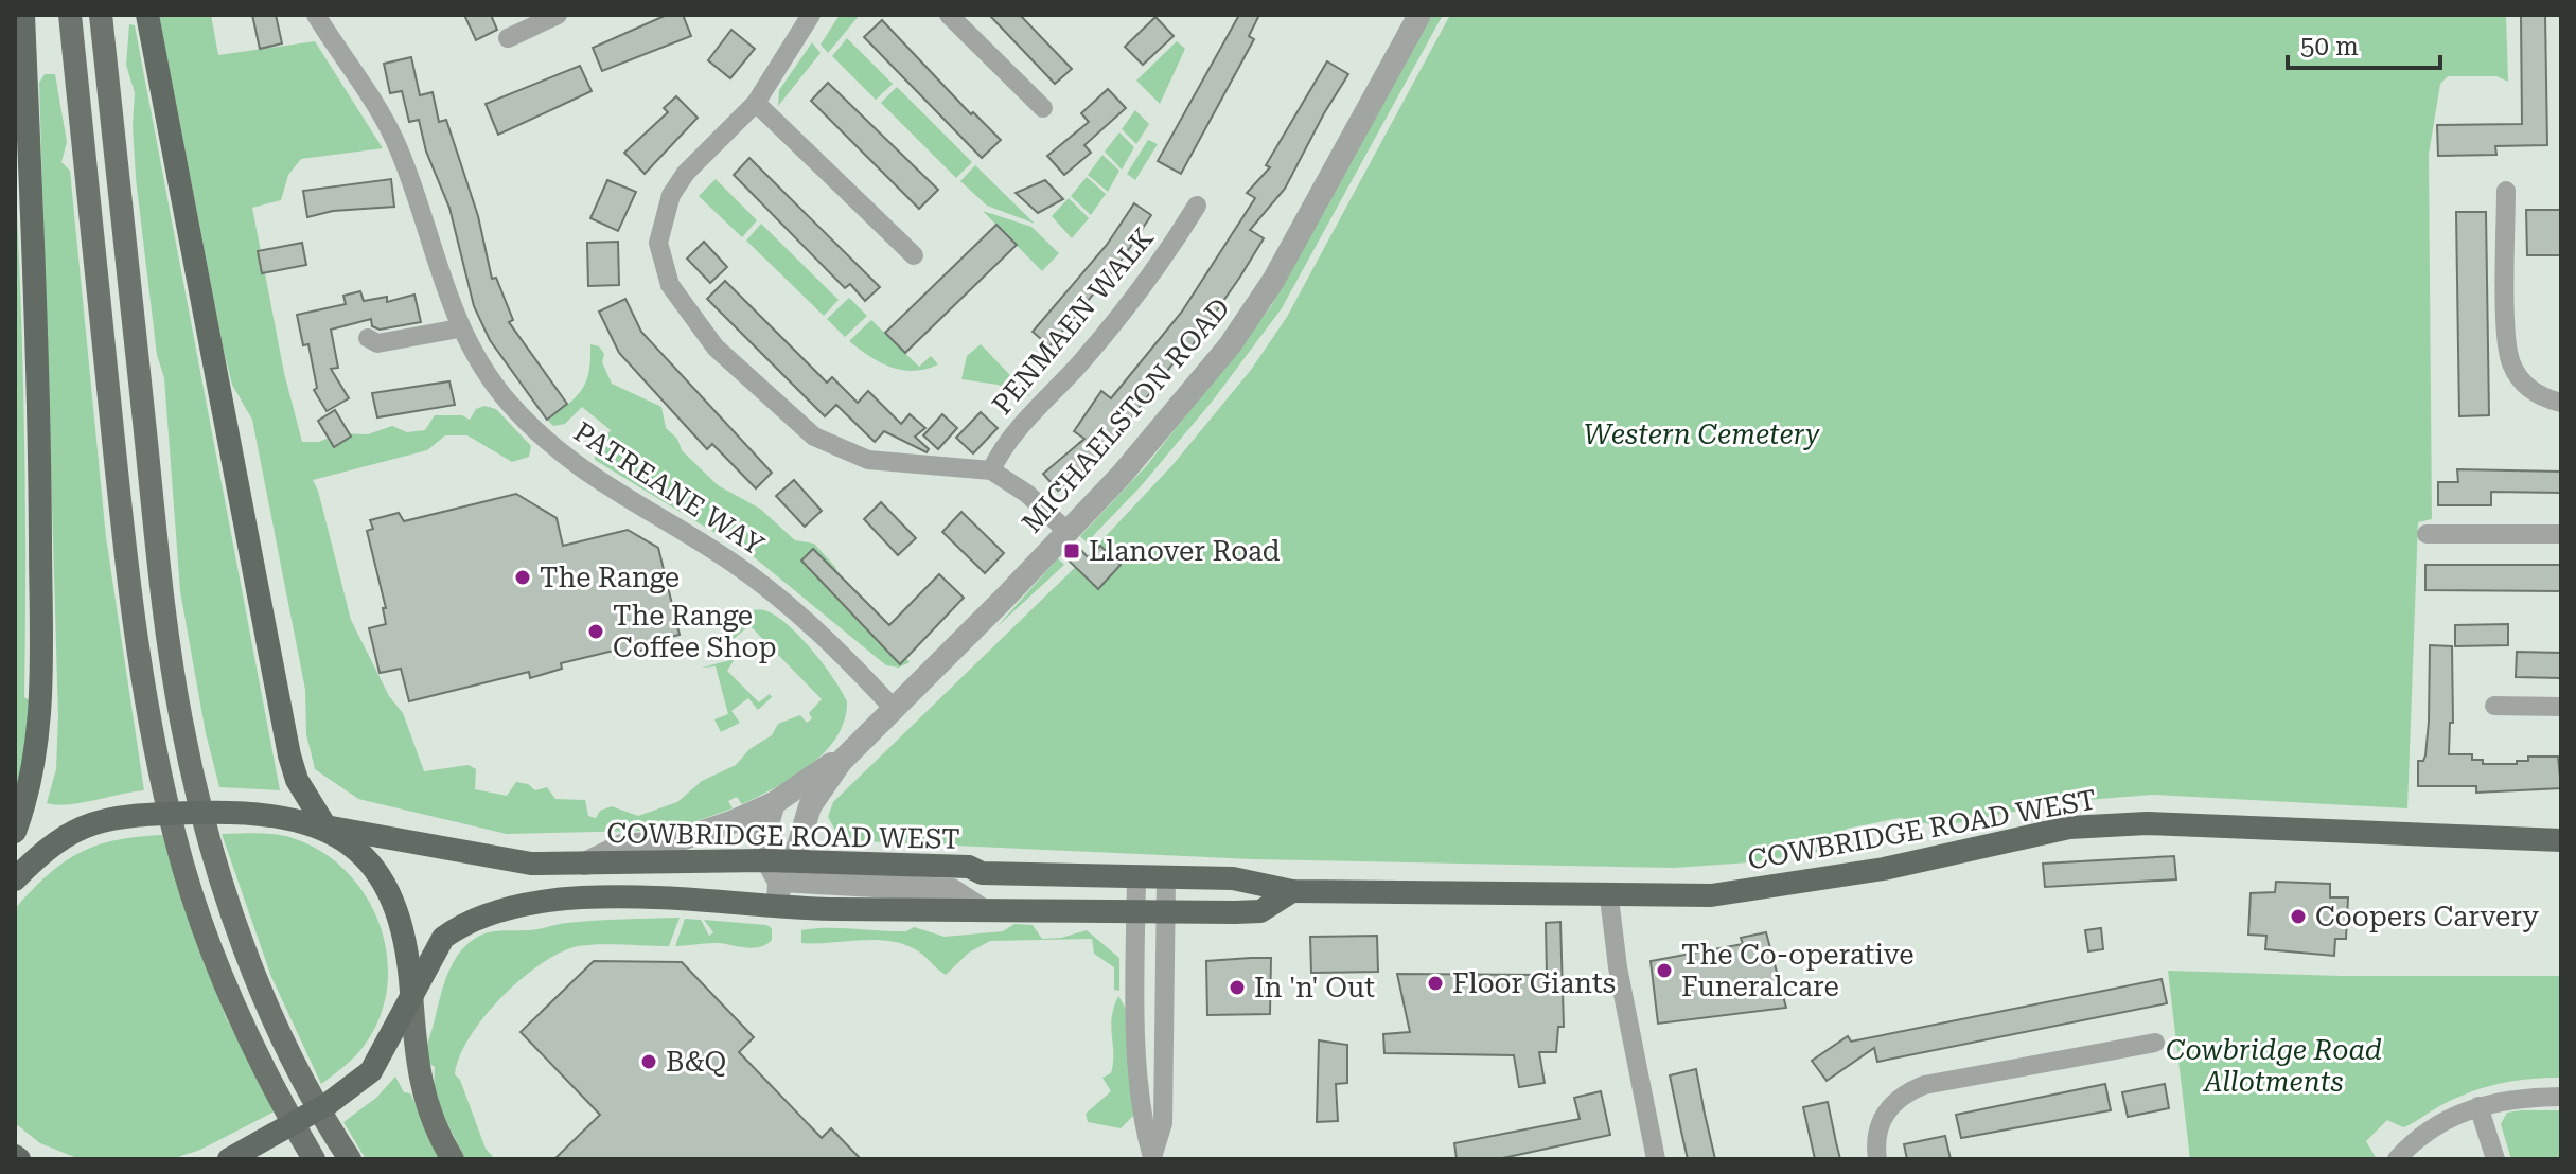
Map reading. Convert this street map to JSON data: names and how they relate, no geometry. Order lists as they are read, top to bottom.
{
  "streets": {
    "highway": ["COWBRIDGE ROAD WEST"],
    "street": ["PENMAEN WALK", "MICHAELSTON ROAD", "PATREANE WAY"]
  },
  "crossings": [
    ["MICHAELSTON ROAD", "PATREANE WAY"],
    ["MICHAELSTON ROAD", "COWBRIDGE ROAD WEST"]
  ],
  "parks": ["Western Cemetery", "Cowbridge Road Allotments"],
  "places": {
    "transit": ["Llanover Road"],
    "other": [
      "The Range",
      "The Range Coffee Shop",
      "Coopers Carvery",
      "The Co-operative Funeralcare",
      "Floor Giants",
      "In 'n' Out",
      "B&Q"
    ]
  },
  "scale_bar": "50 m"
}
